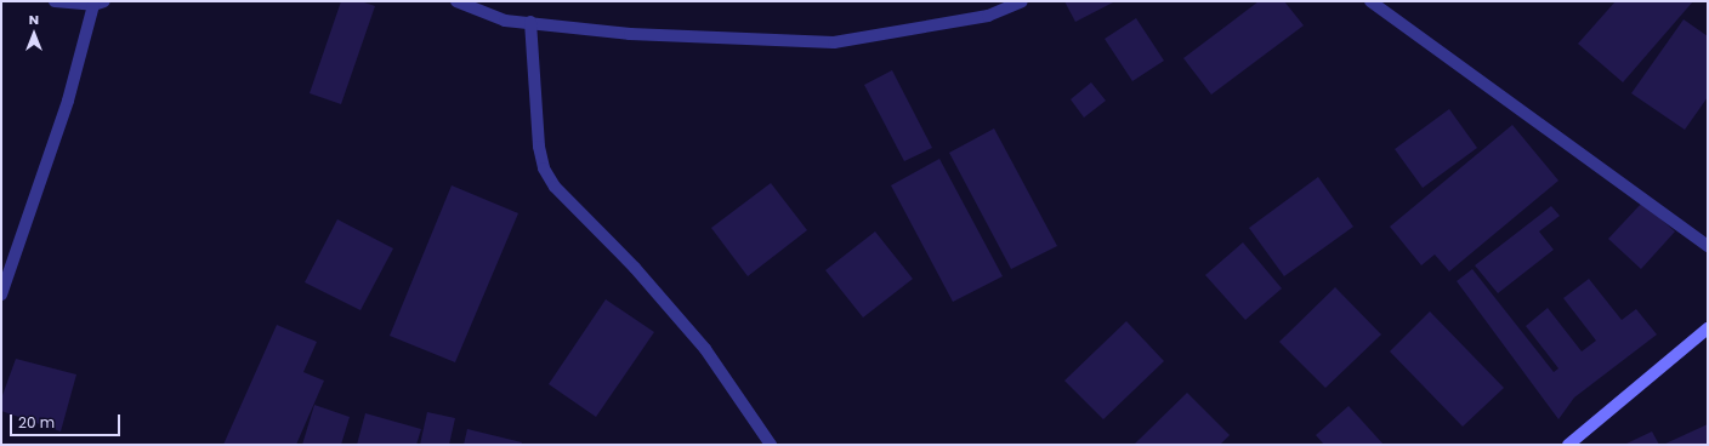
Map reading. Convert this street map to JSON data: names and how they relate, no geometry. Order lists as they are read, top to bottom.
{
  "scale_bar": "20 m",
  "north": "top"
}
